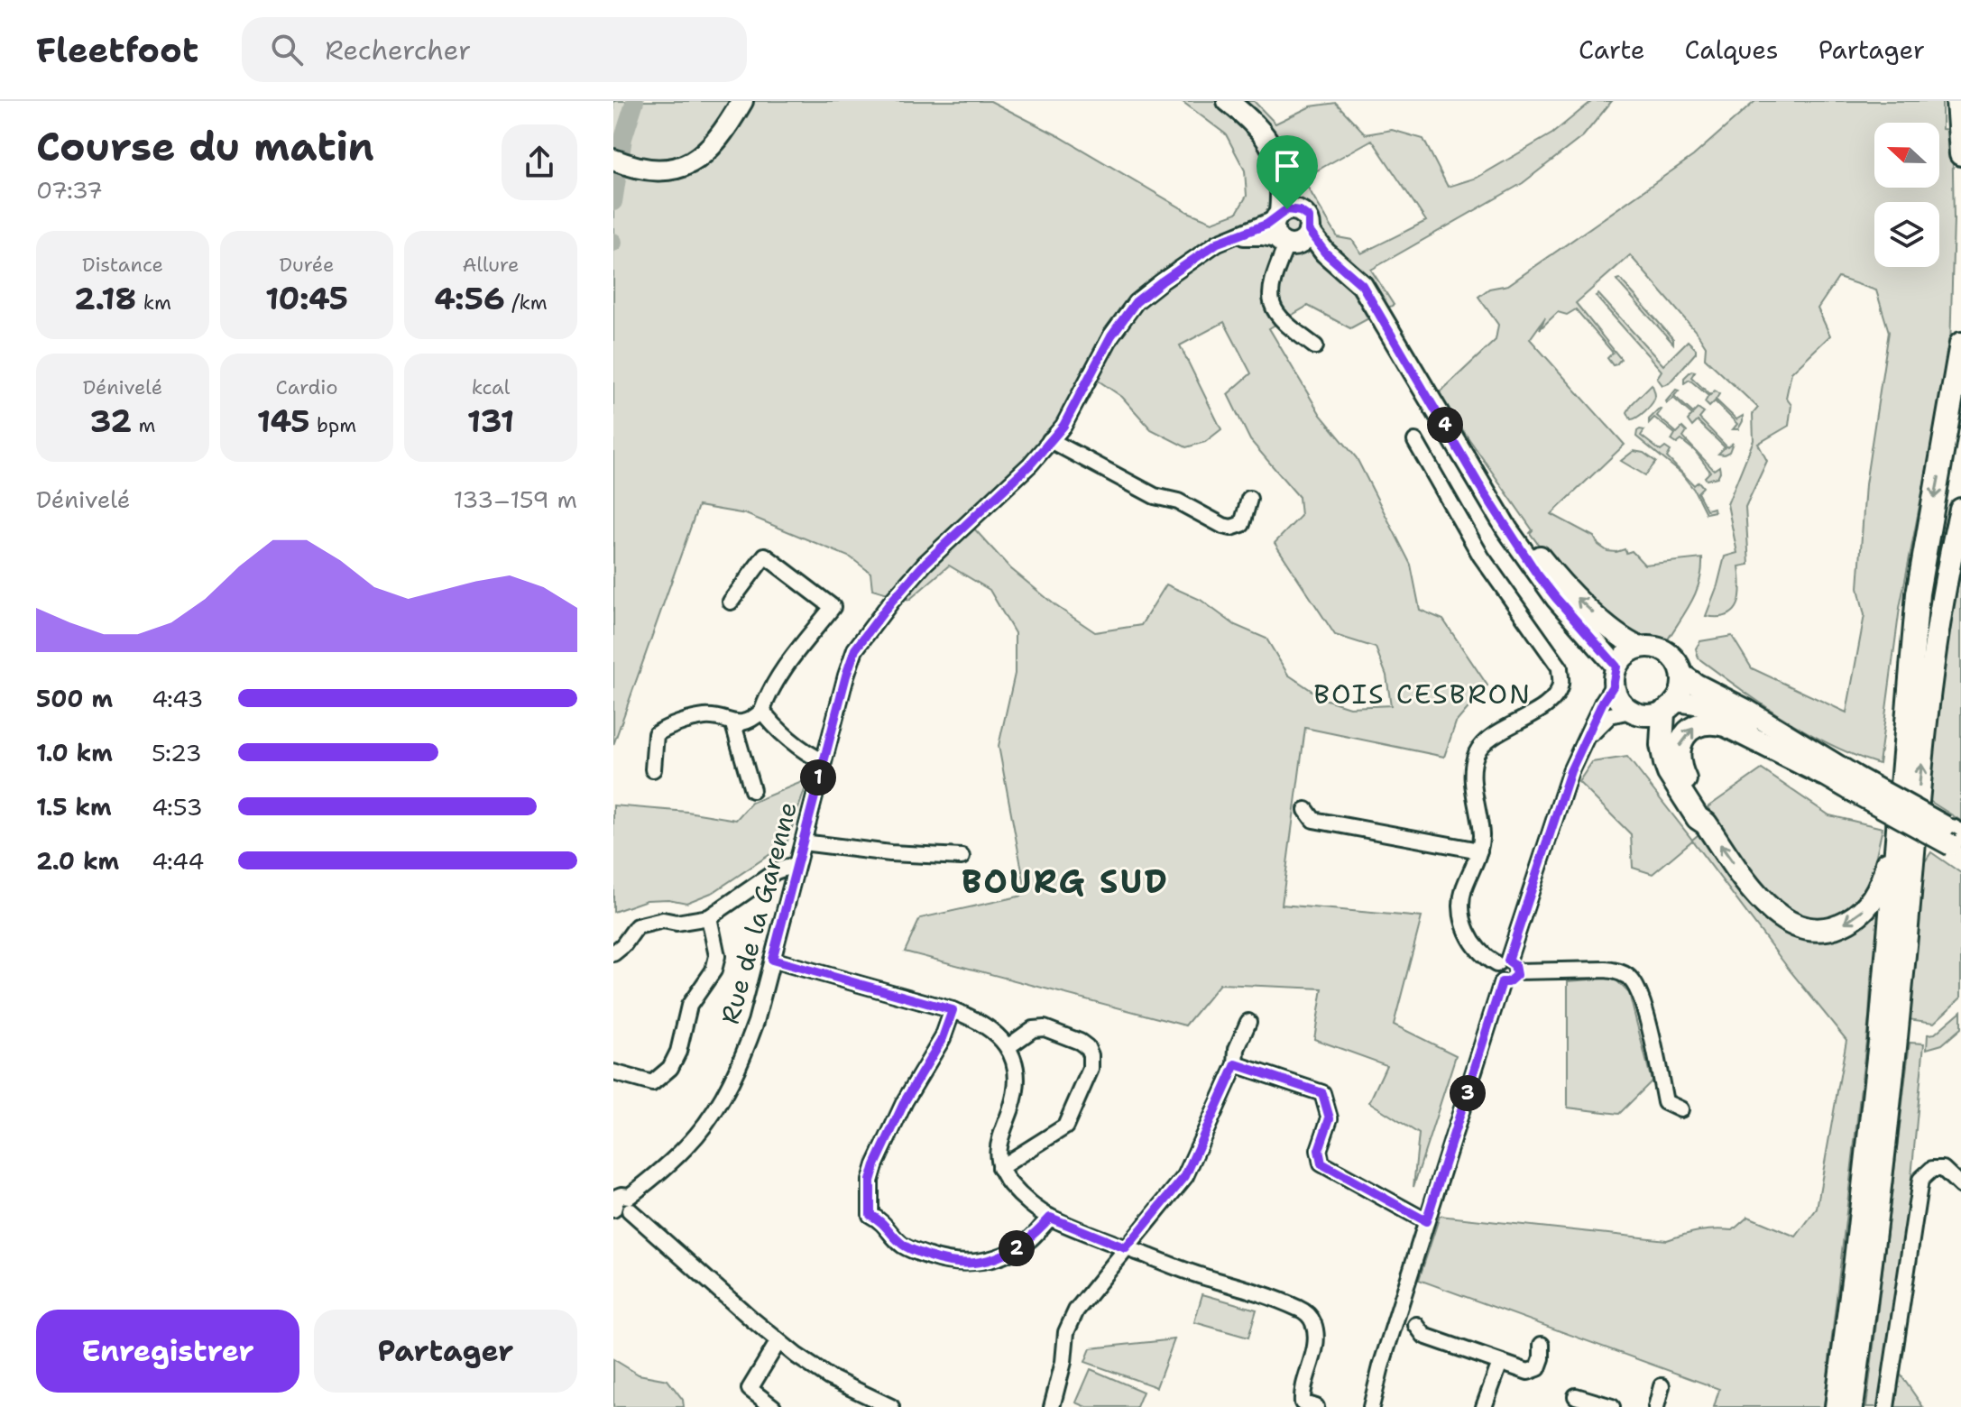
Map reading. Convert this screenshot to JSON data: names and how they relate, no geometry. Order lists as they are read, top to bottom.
{
  "streets": {
    "street": ["Rue de la Garenne"]
  },
  "districts": ["BOIS CESBRON", "BOURG SUD"],
  "north": "left",
  "page": {
    "header": "Fleetfoot",
    "search": "Rechercher",
    "nav": ["Carte", "Calques", "Partager"],
    "heading": ["Course du matin", "07:37"],
    "stats": [
      ["Distance", "2.18 km"],
      ["Durée", "10:45"],
      ["Allure", "4:56 /km"],
      ["Dénivelé", "32 m"],
      ["Cardio", "145 bpm"],
      ["kcal", "131"]
    ],
    "pins": [
      "4",
      "1",
      "3",
      "2"
    ],
    "chart": ["Dénivelé", "133–159 m"],
    "list": [
      {
        "name": "500 m",
        "note": "4:43"
      },
      {
        "name": "1.0 km",
        "note": "5:23"
      },
      {
        "name": "1.5 km",
        "note": "4:53"
      },
      {
        "name": "2.0 km",
        "note": "4:44"
      }
    ],
    "buttons": ["Enregistrer", "Partager"]
  }
}
